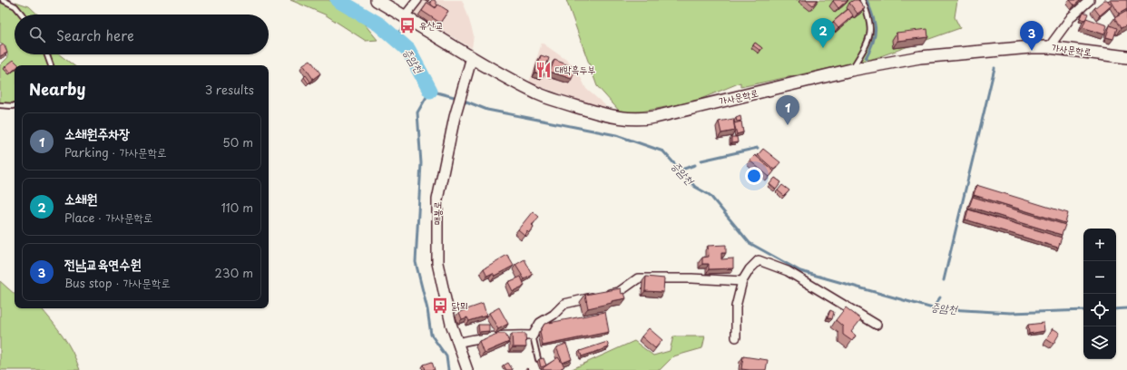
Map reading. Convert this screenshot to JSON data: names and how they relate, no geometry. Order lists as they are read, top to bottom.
{
  "streets": {
    "main road": ["가사문학로"],
    "street": ["매봉로"]
  },
  "crossings": [
    ["가사문학로", "매봉로"]
  ],
  "water": ["증암천"],
  "places": {
    "bus stop": ["유산교", "닭뫼"],
    "restaurant": ["대박흑두부"]
  },
  "page": {
    "search": "Search here",
    "pins": ["2", "3", "1"],
    "heading": ["Nearby", "3 results"],
    "list": [
      {
        "mark": "1",
        "name": "소쇄원주차장",
        "note": "Parking · 가사문학로",
        "value": "50 m"
      },
      {
        "mark": "2",
        "name": "소쇄원",
        "note": "Place · 가사문학로",
        "value": "110 m"
      },
      {
        "mark": "3",
        "name": "전남교육연수원",
        "note": "Bus stop · 가사문학로",
        "value": "230 m"
      }
    ],
    "map_buttons": ["+", "−"]
  }
}
